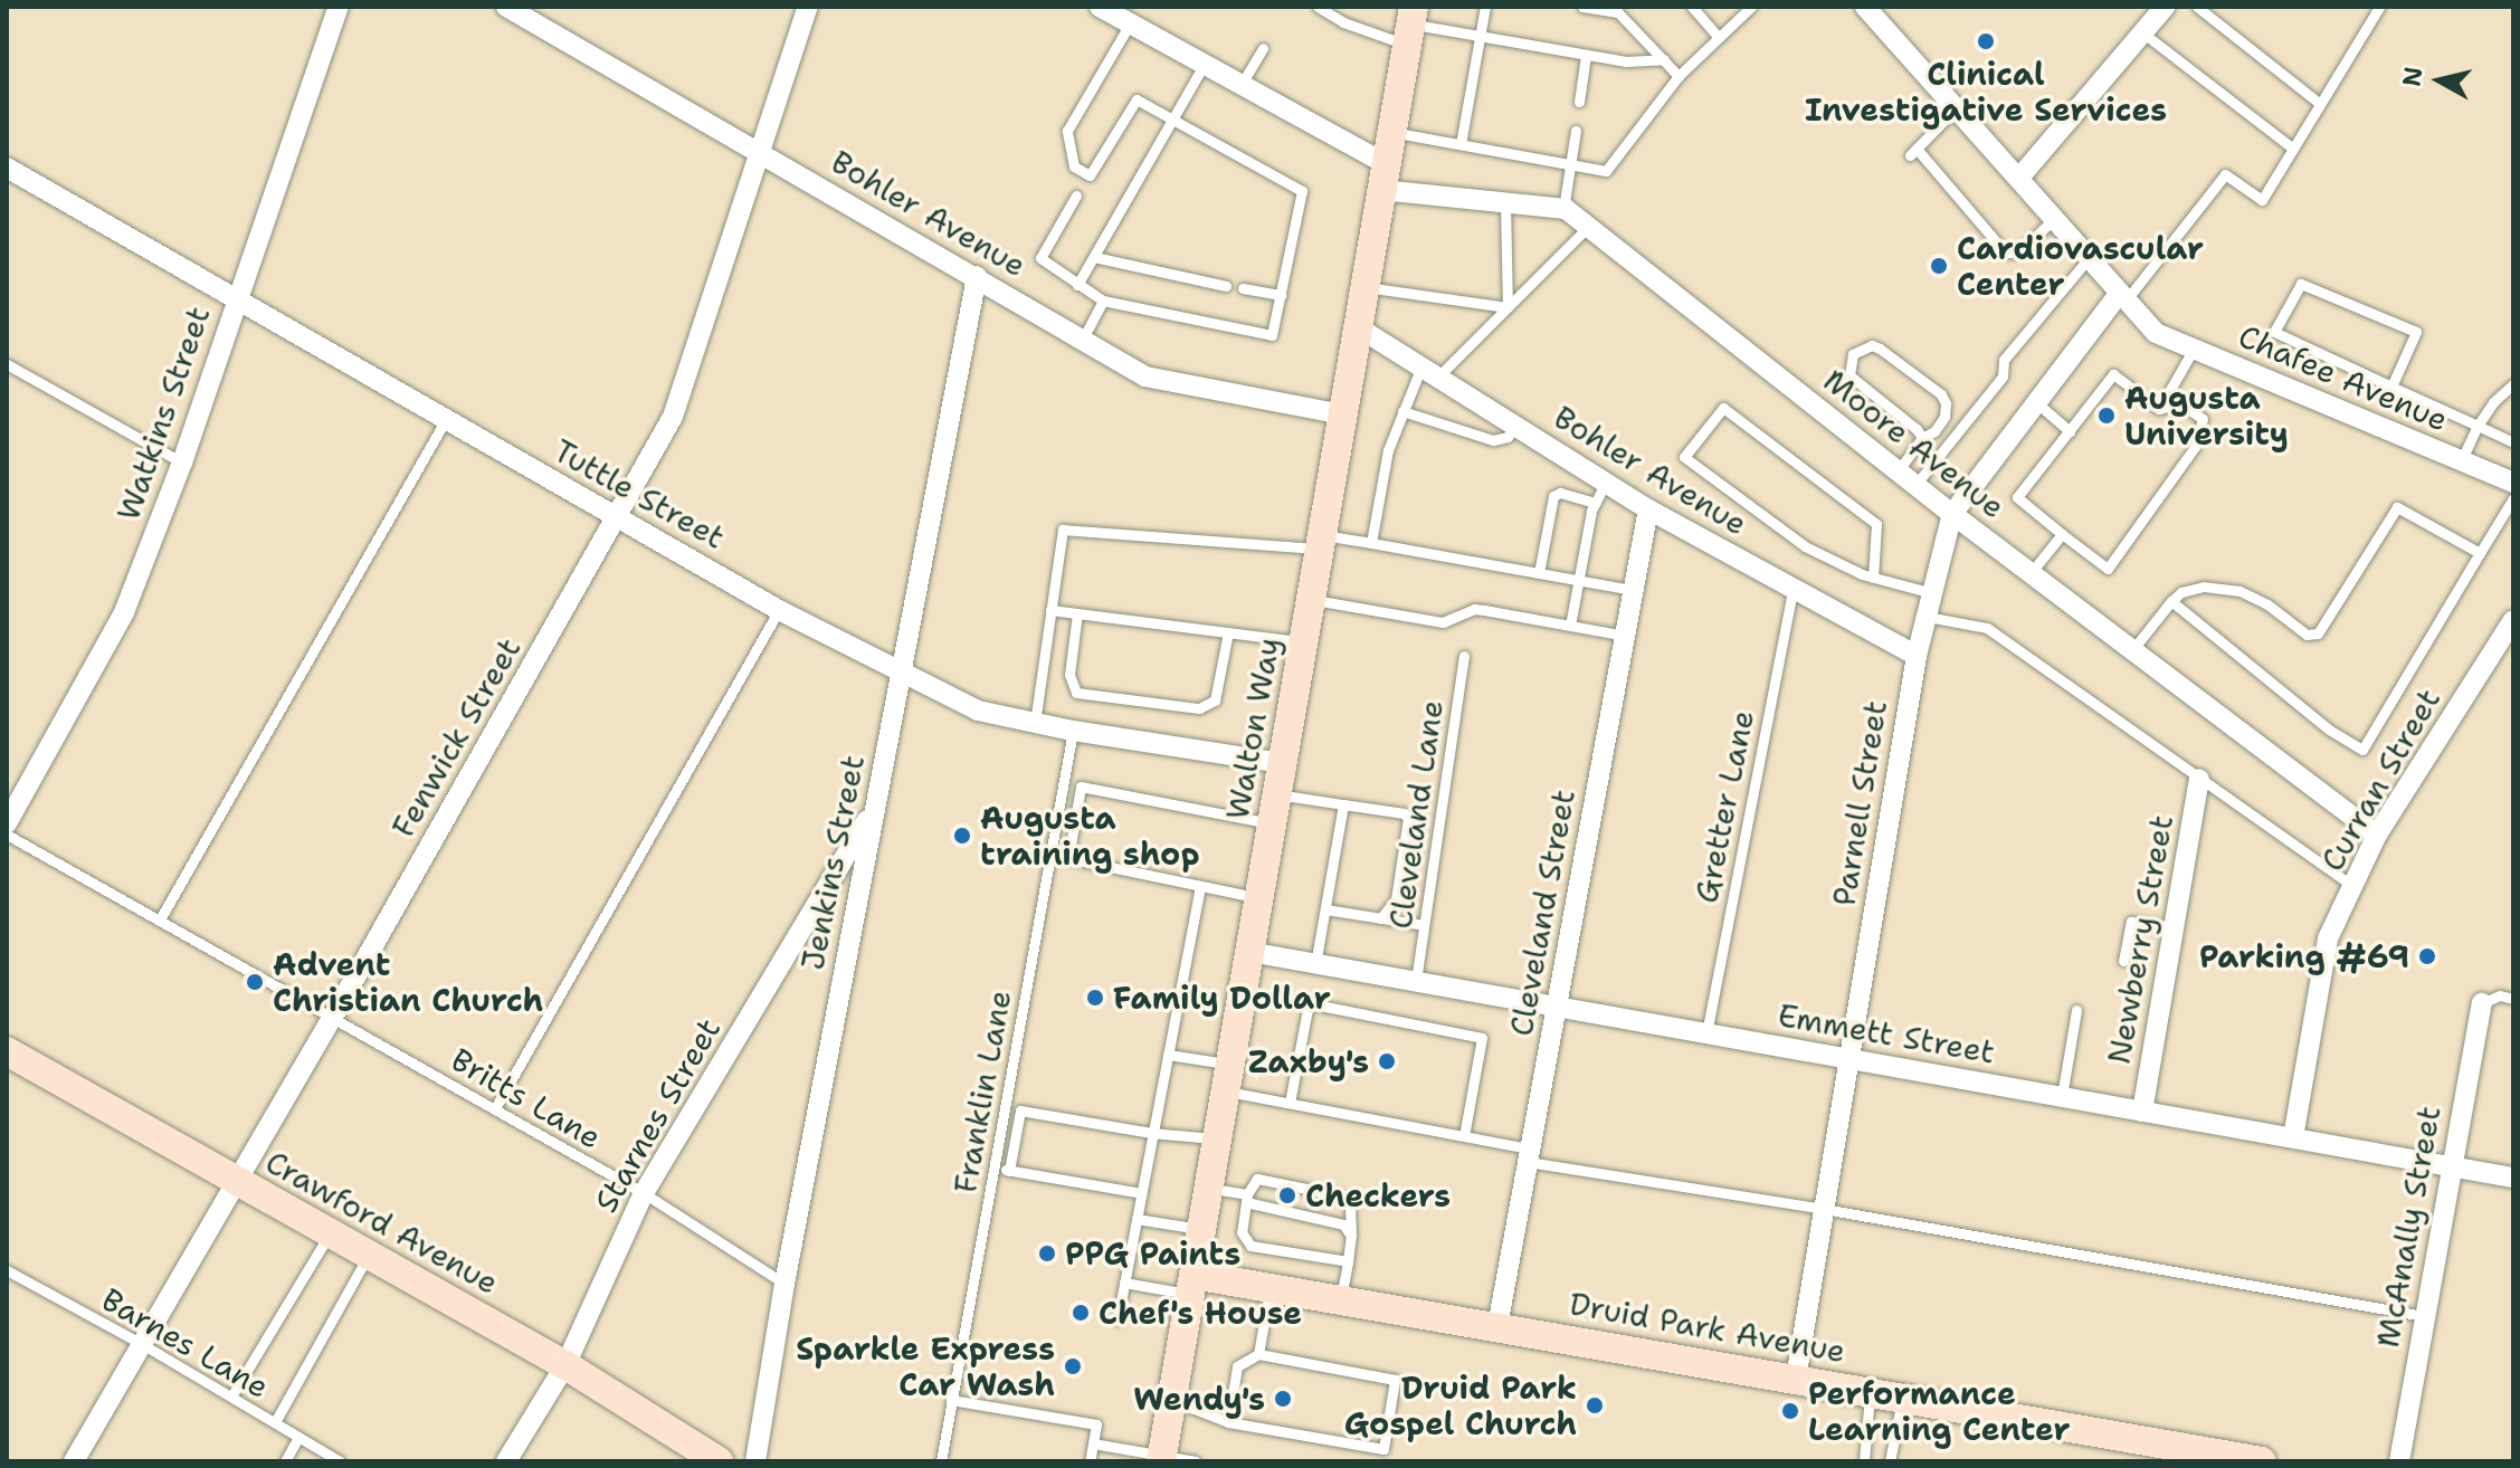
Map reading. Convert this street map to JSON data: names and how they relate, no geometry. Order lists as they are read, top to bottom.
{
  "streets": {
    "street": [
      "Bohler Avenue",
      "Chafee Avenue",
      "Watkins Street",
      "Moore Avenue",
      "Tuttle Street",
      "Walton Way",
      "Fenwick Street",
      "Curran Street",
      "Parnell Street",
      "Jenkins Street",
      "Cleveland Street",
      "Newberry Street",
      "Emmett Street",
      "Starnes Street",
      "Crawford Avenue",
      "McAnally Street",
      "Druid Park Avenue"
    ],
    "lane": [
      "Gretter Lane",
      "Cleveland Lane",
      "Franklin Lane",
      "Britts Lane",
      "Barnes Lane"
    ]
  },
  "crossings": [
    ["Bohler Avenue", "Walton Way"],
    ["Bohler Avenue", "Fenwick Street"],
    ["Bohler Avenue", "Parnell Street"],
    ["Bohler Avenue", "Gretter Lane"],
    ["Bohler Avenue", "Jenkins Street"],
    ["Bohler Avenue", "Cleveland Street"],
    ["Chafee Avenue", "Parnell Street"],
    ["Watkins Street", "Tuttle Street"],
    ["Moore Avenue", "Walton Way"],
    ["Moore Avenue", "Curran Street"],
    ["Moore Avenue", "Parnell Street"],
    ["Tuttle Street", "Walton Way"],
    ["Tuttle Street", "Fenwick Street"],
    ["Tuttle Street", "Jenkins Street"],
    ["Tuttle Street", "Franklin Lane"],
    ["Walton Way", "Emmett Street"],
    ["Walton Way", "Druid Park Avenue"],
    ["Fenwick Street", "Britts Lane"],
    ["Fenwick Street", "Crawford Avenue"],
    ["Fenwick Street", "Barnes Lane"],
    ["Curran Street", "Emmett Street"],
    ["Parnell Street", "Emmett Street"],
    ["Parnell Street", "Druid Park Avenue"],
    ["Gretter Lane", "Emmett Street"],
    ["Cleveland Lane", "Emmett Street"],
    ["Jenkins Street", "Britts Lane"],
    ["Jenkins Street", "Starnes Street"],
    ["Cleveland Street", "Emmett Street"],
    ["Cleveland Street", "Druid Park Avenue"],
    ["Newberry Street", "Emmett Street"],
    ["Emmett Street", "McAnally Street"],
    ["Britts Lane", "Starnes Street"],
    ["Starnes Street", "Crawford Avenue"]
  ],
  "places": [
    "Clinical Investigative Services",
    "Cardiovascular Center",
    "Augusta University",
    "Augusta training shop",
    "Parking #69",
    "Advent Christian Church",
    "Family Dollar",
    "Zaxby's",
    "Checkers",
    "PPG Paints",
    "Chef's House",
    "Sparkle Express Car Wash",
    "Wendy's",
    "Druid Park Gospel Church",
    "Performance Learning Center"
  ],
  "north": "left"
}
